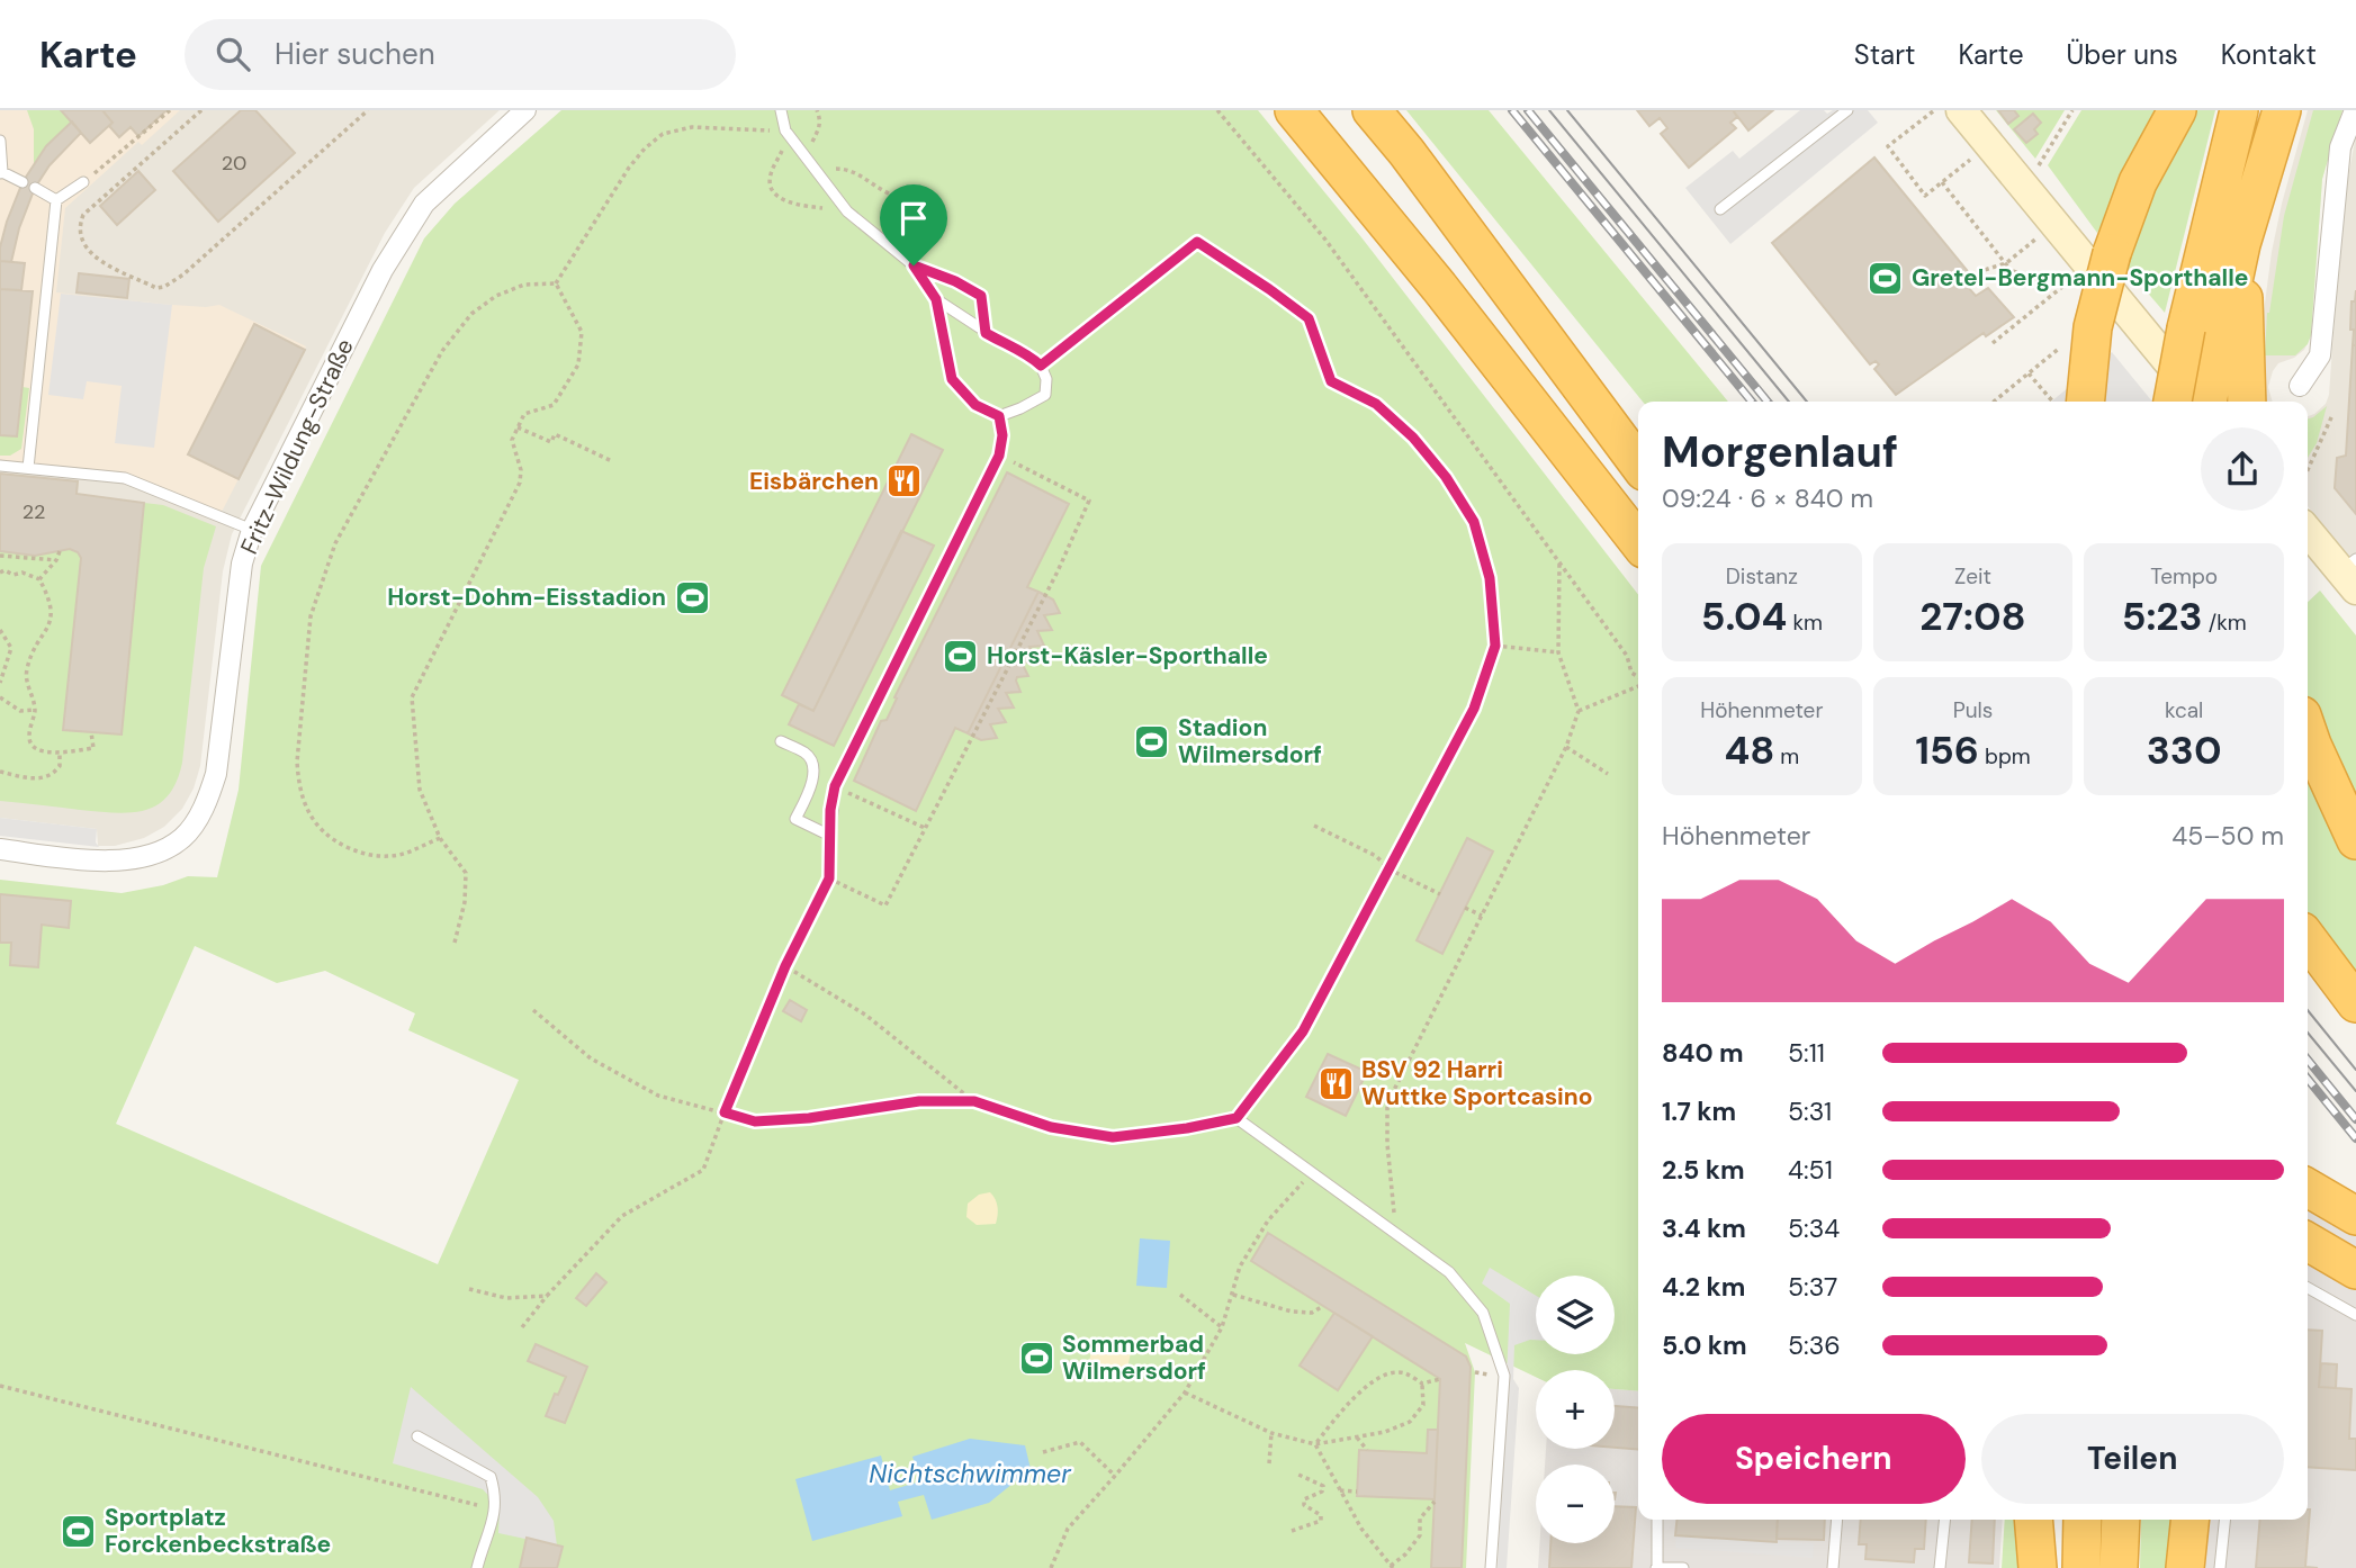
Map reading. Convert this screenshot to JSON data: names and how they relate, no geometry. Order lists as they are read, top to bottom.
{
  "streets": {
    "street": ["Fritz-Wildung-Straße"]
  },
  "water": ["Nichtschwimmer"],
  "places": {
    "sports": [
      "Gretel-Bergmann-Sporthalle",
      "Horst-Dohm-Eisstadion",
      "Horst-Käsler-Sporthalle",
      "Stadion Wilmersdorf",
      "Sommerbad Wilmersdorf",
      "Sportplatz Forckenbeckstraße"
    ],
    "restaurant": ["Eisbärchen", "BSV 92 Harri Wuttke Sportcasino"]
  },
  "house_numbers": ["20", "22"],
  "page": {
    "header": "Karte",
    "search": "Hier suchen",
    "nav": [
      "Start",
      "Karte",
      "Über uns",
      "Kontakt"
    ],
    "heading": ["Morgenlauf", "09:24 · 6 × 840 m"],
    "stats": [
      ["Distanz", "5.04 km"],
      ["Zeit", "27:08"],
      ["Tempo", "5:23 /km"],
      ["Höhenmeter", "48 m"],
      ["Puls", "156 bpm"],
      ["kcal", "330"]
    ],
    "chart": ["Höhenmeter", "45–50 m"],
    "list": [
      {
        "name": "840 m",
        "note": "5:11"
      },
      {
        "name": "1.7 km",
        "note": "5:31"
      },
      {
        "name": "2.5 km",
        "note": "4:51"
      },
      {
        "name": "3.4 km",
        "note": "5:34"
      },
      {
        "name": "4.2 km",
        "note": "5:37"
      },
      {
        "name": "5.0 km",
        "note": "5:36"
      }
    ],
    "map_buttons": ["+", "−"],
    "buttons": ["Speichern", "Teilen"]
  }
}
